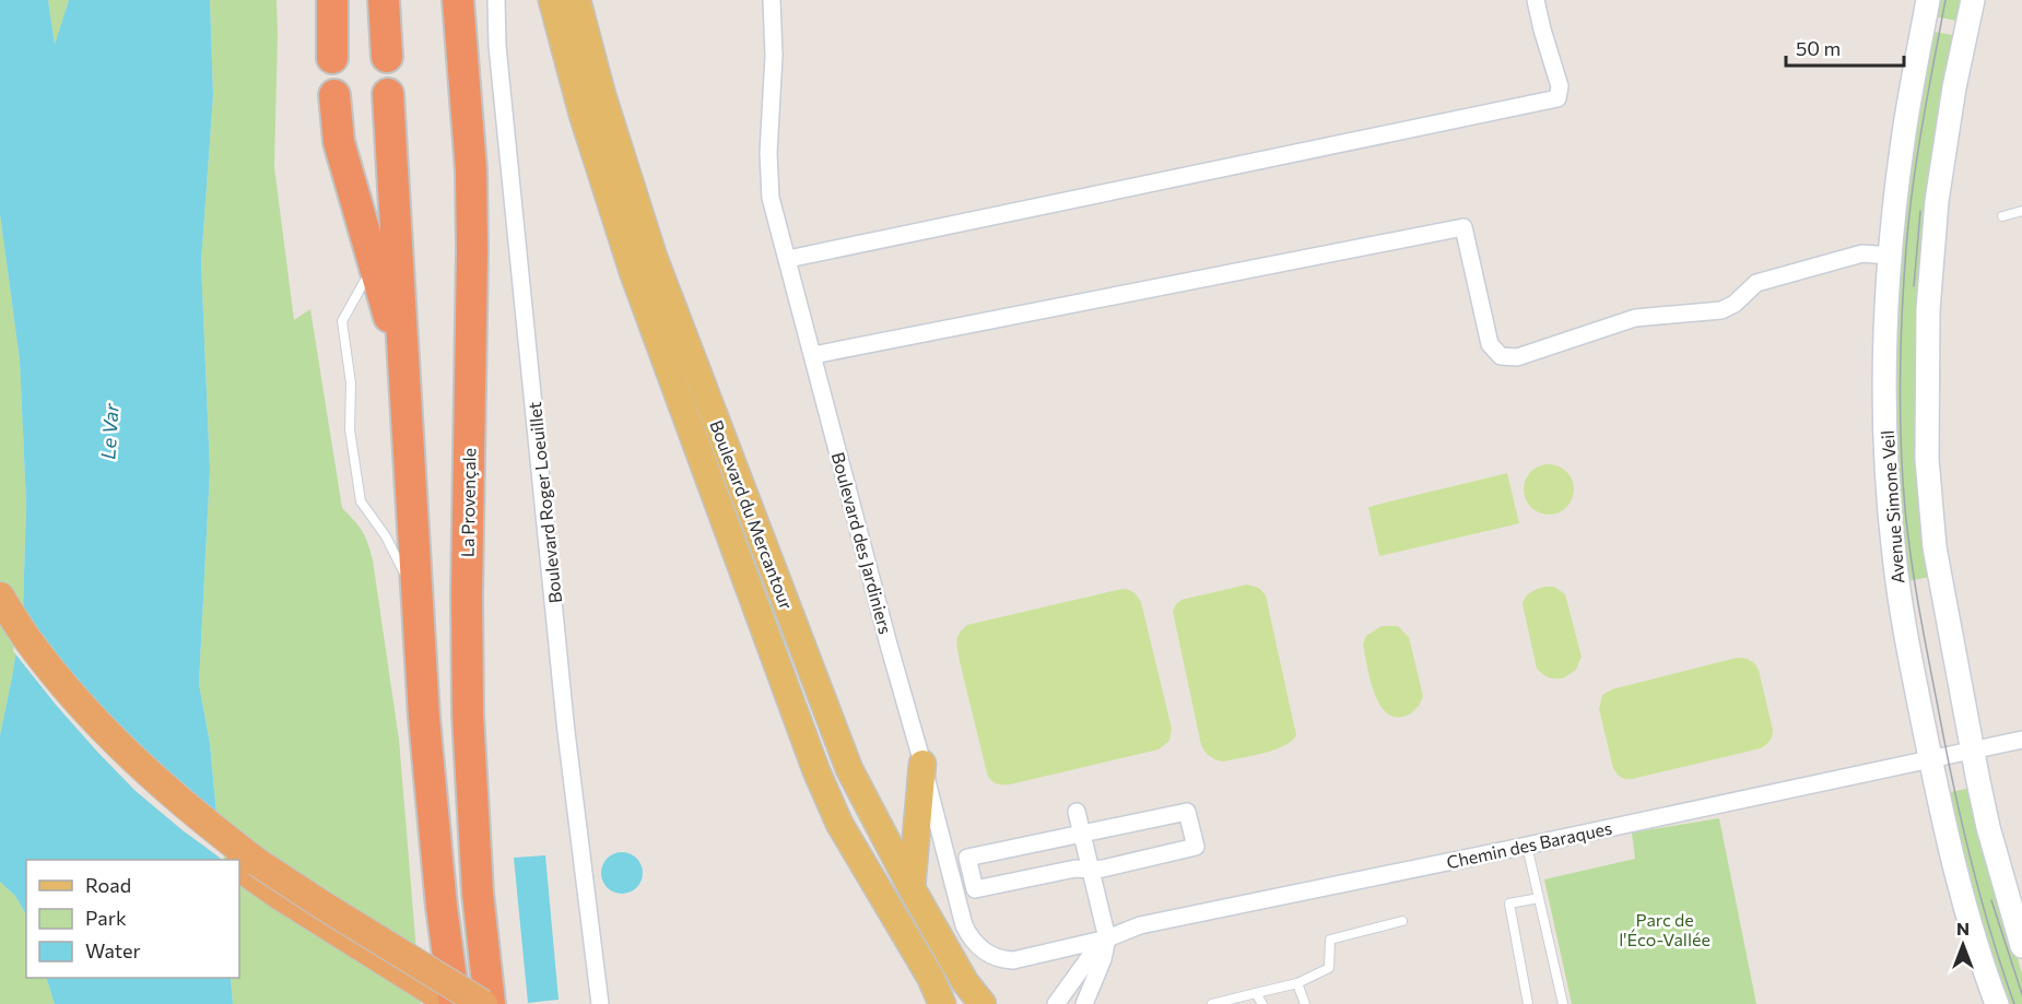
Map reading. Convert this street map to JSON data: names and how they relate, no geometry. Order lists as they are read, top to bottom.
{
  "streets": {
    "highway": ["La Provençale"],
    "main road": ["Avenue Simone Veil", "Boulevard du Mercantour"],
    "street": ["Boulevard Roger Loeuillet", "Boulevard des Jardiniers", "Chemin des Baraques"]
  },
  "crossings": [
    ["Avenue Simone Veil", "Chemin des Baraques"],
    ["Boulevard des Jardiniers", "Chemin des Baraques"]
  ],
  "water": ["Le Var"],
  "parks": ["Parc de l'Éco-Vallée"],
  "legend": ["Road", "Park", "Water"],
  "scale_bar": "50 m",
  "north": "top"
}
